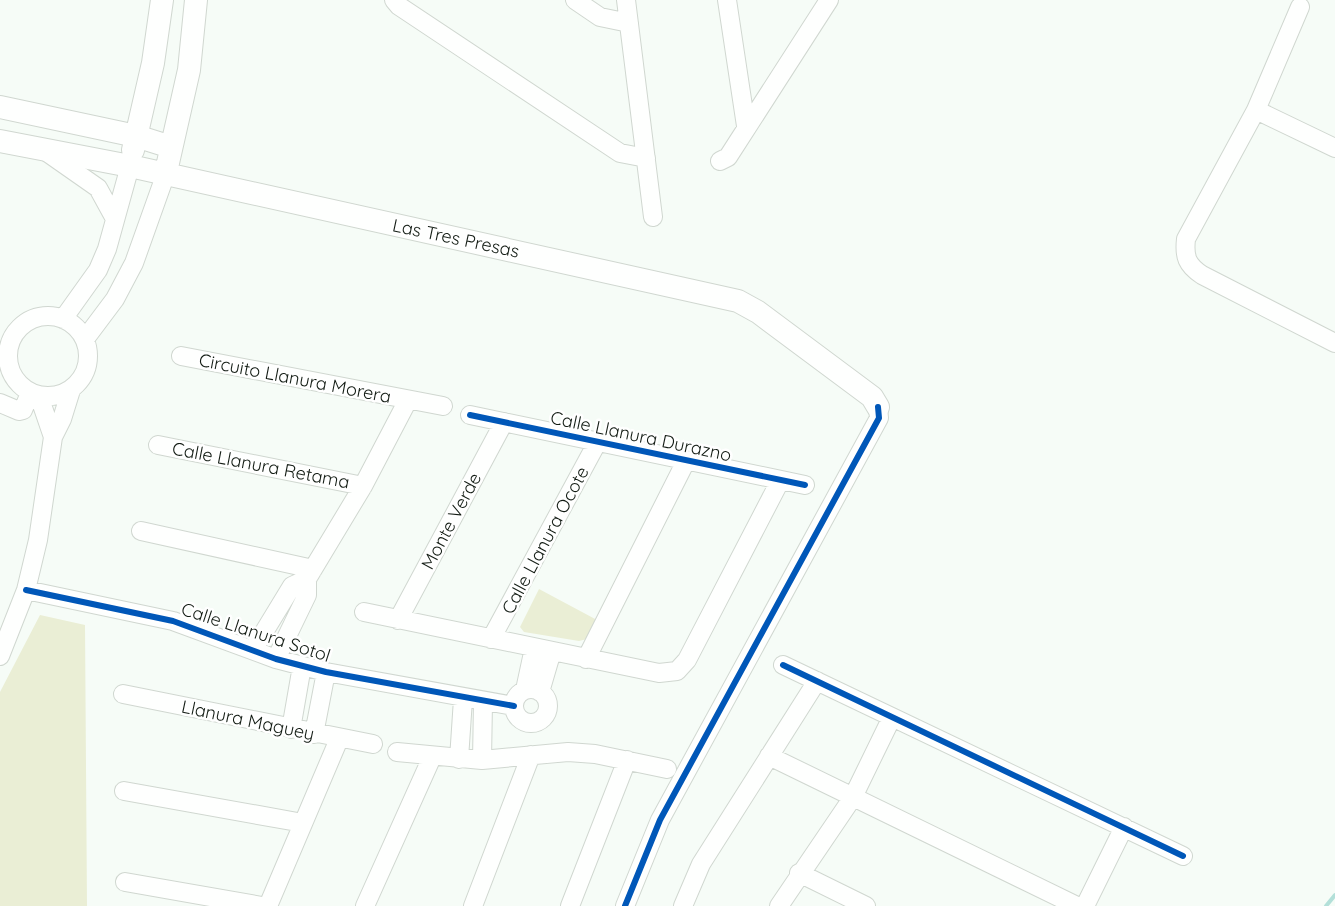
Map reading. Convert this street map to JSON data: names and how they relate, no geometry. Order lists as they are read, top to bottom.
{
  "streets": {
    "main road": ["Las Tres Presas"],
    "street": [
      "Circuito Llanura Morera",
      "Calle Llanura Durazno",
      "Calle Llanura Retama",
      "Monte Verde",
      "Calle Llanura Ocote",
      "Calle Llanura Sotol",
      "Llanura Maguey"
    ]
  },
  "crossings": [
    ["Circuito Llanura Morera", "Calle Llanura Retama"],
    ["Circuito Llanura Morera", "Calle Llanura Sotol"],
    ["Calle Llanura Durazno", "Monte Verde"],
    ["Calle Llanura Durazno", "Calle Llanura Ocote"]
  ]
}
